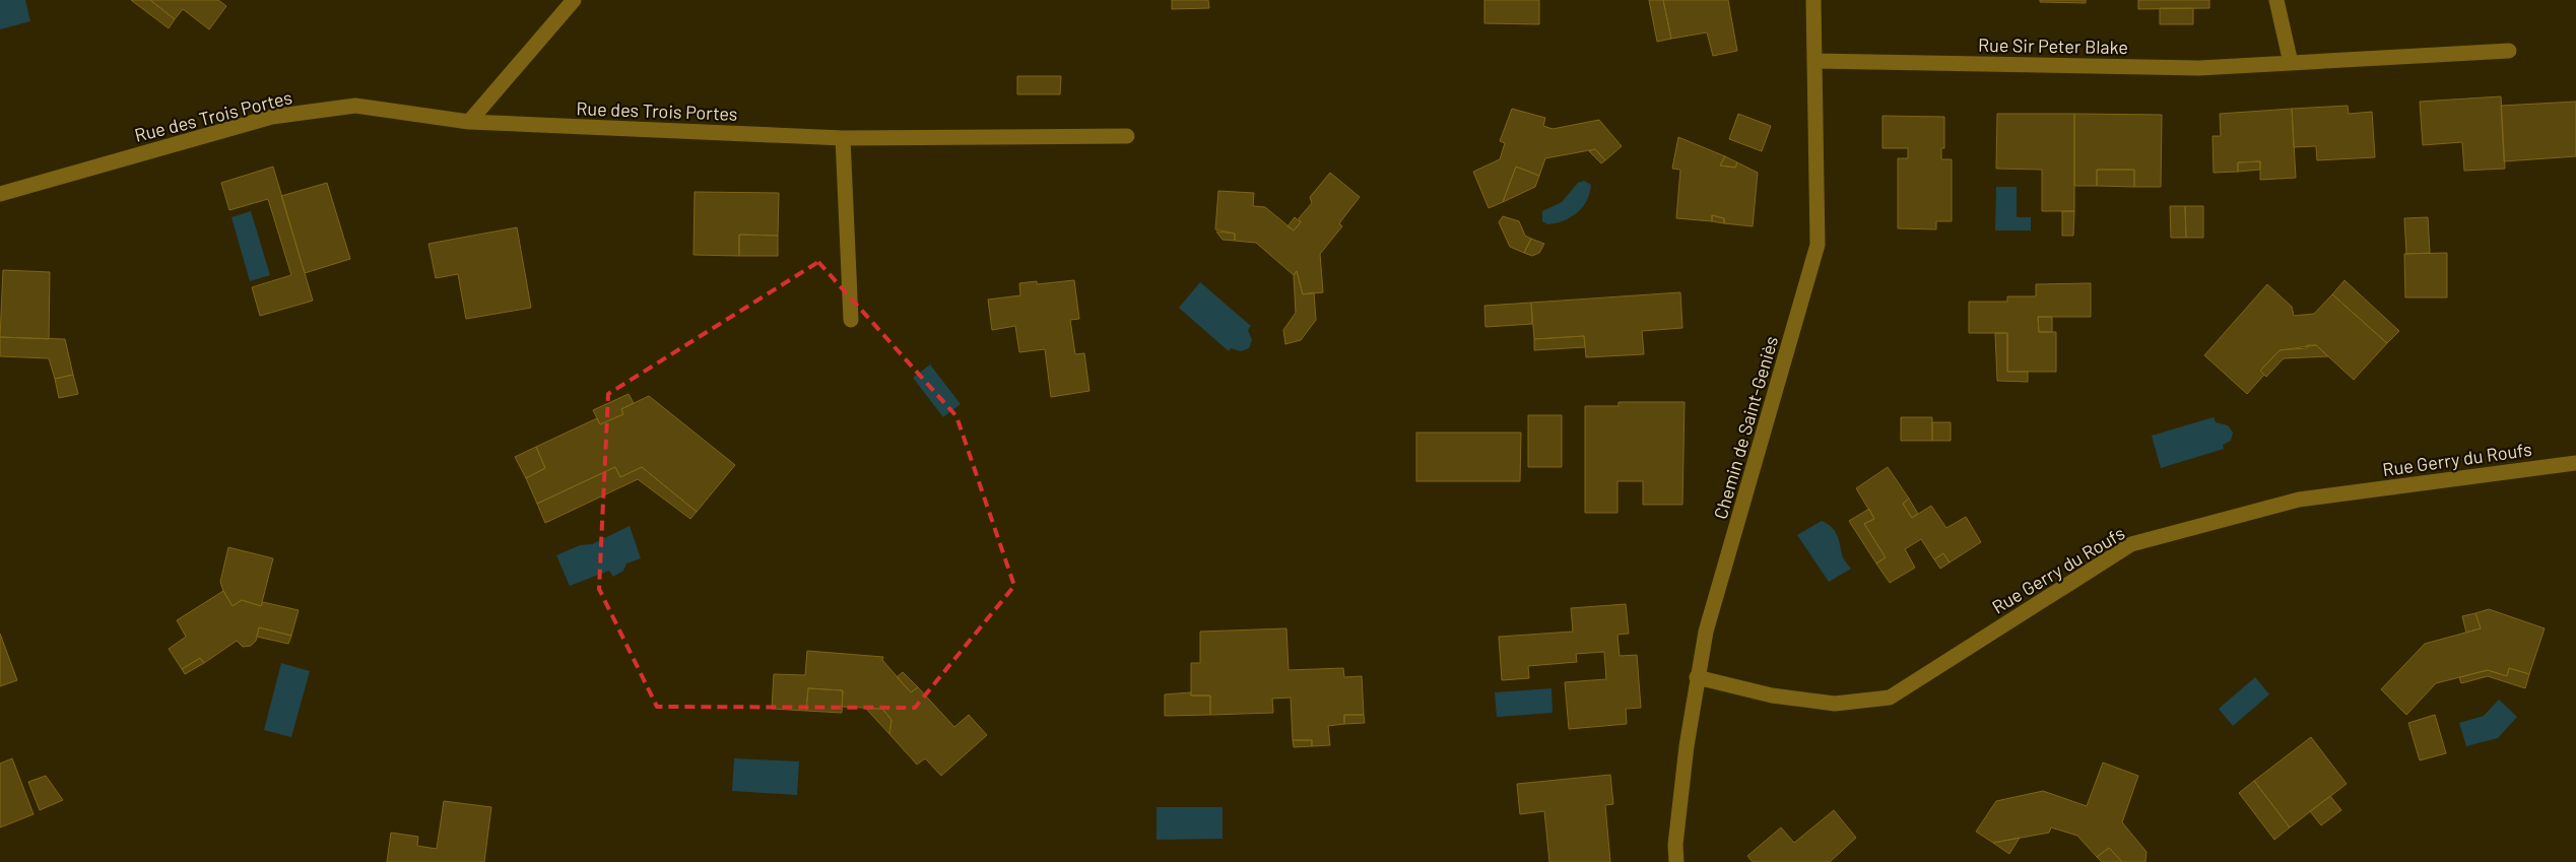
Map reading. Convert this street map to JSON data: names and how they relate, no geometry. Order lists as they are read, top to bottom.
{
  "streets": {
    "street": [
      "Rue Sir Peter Blake",
      "Rue des Trois Portes",
      "Chemin de Saint-Geniès",
      "Rue Gerry du Roufs"
    ]
  },
  "crossings": [
    ["Rue Sir Peter Blake", "Chemin de Saint-Geniès"],
    ["Chemin de Saint-Geniès", "Rue Gerry du Roufs"]
  ]
}
